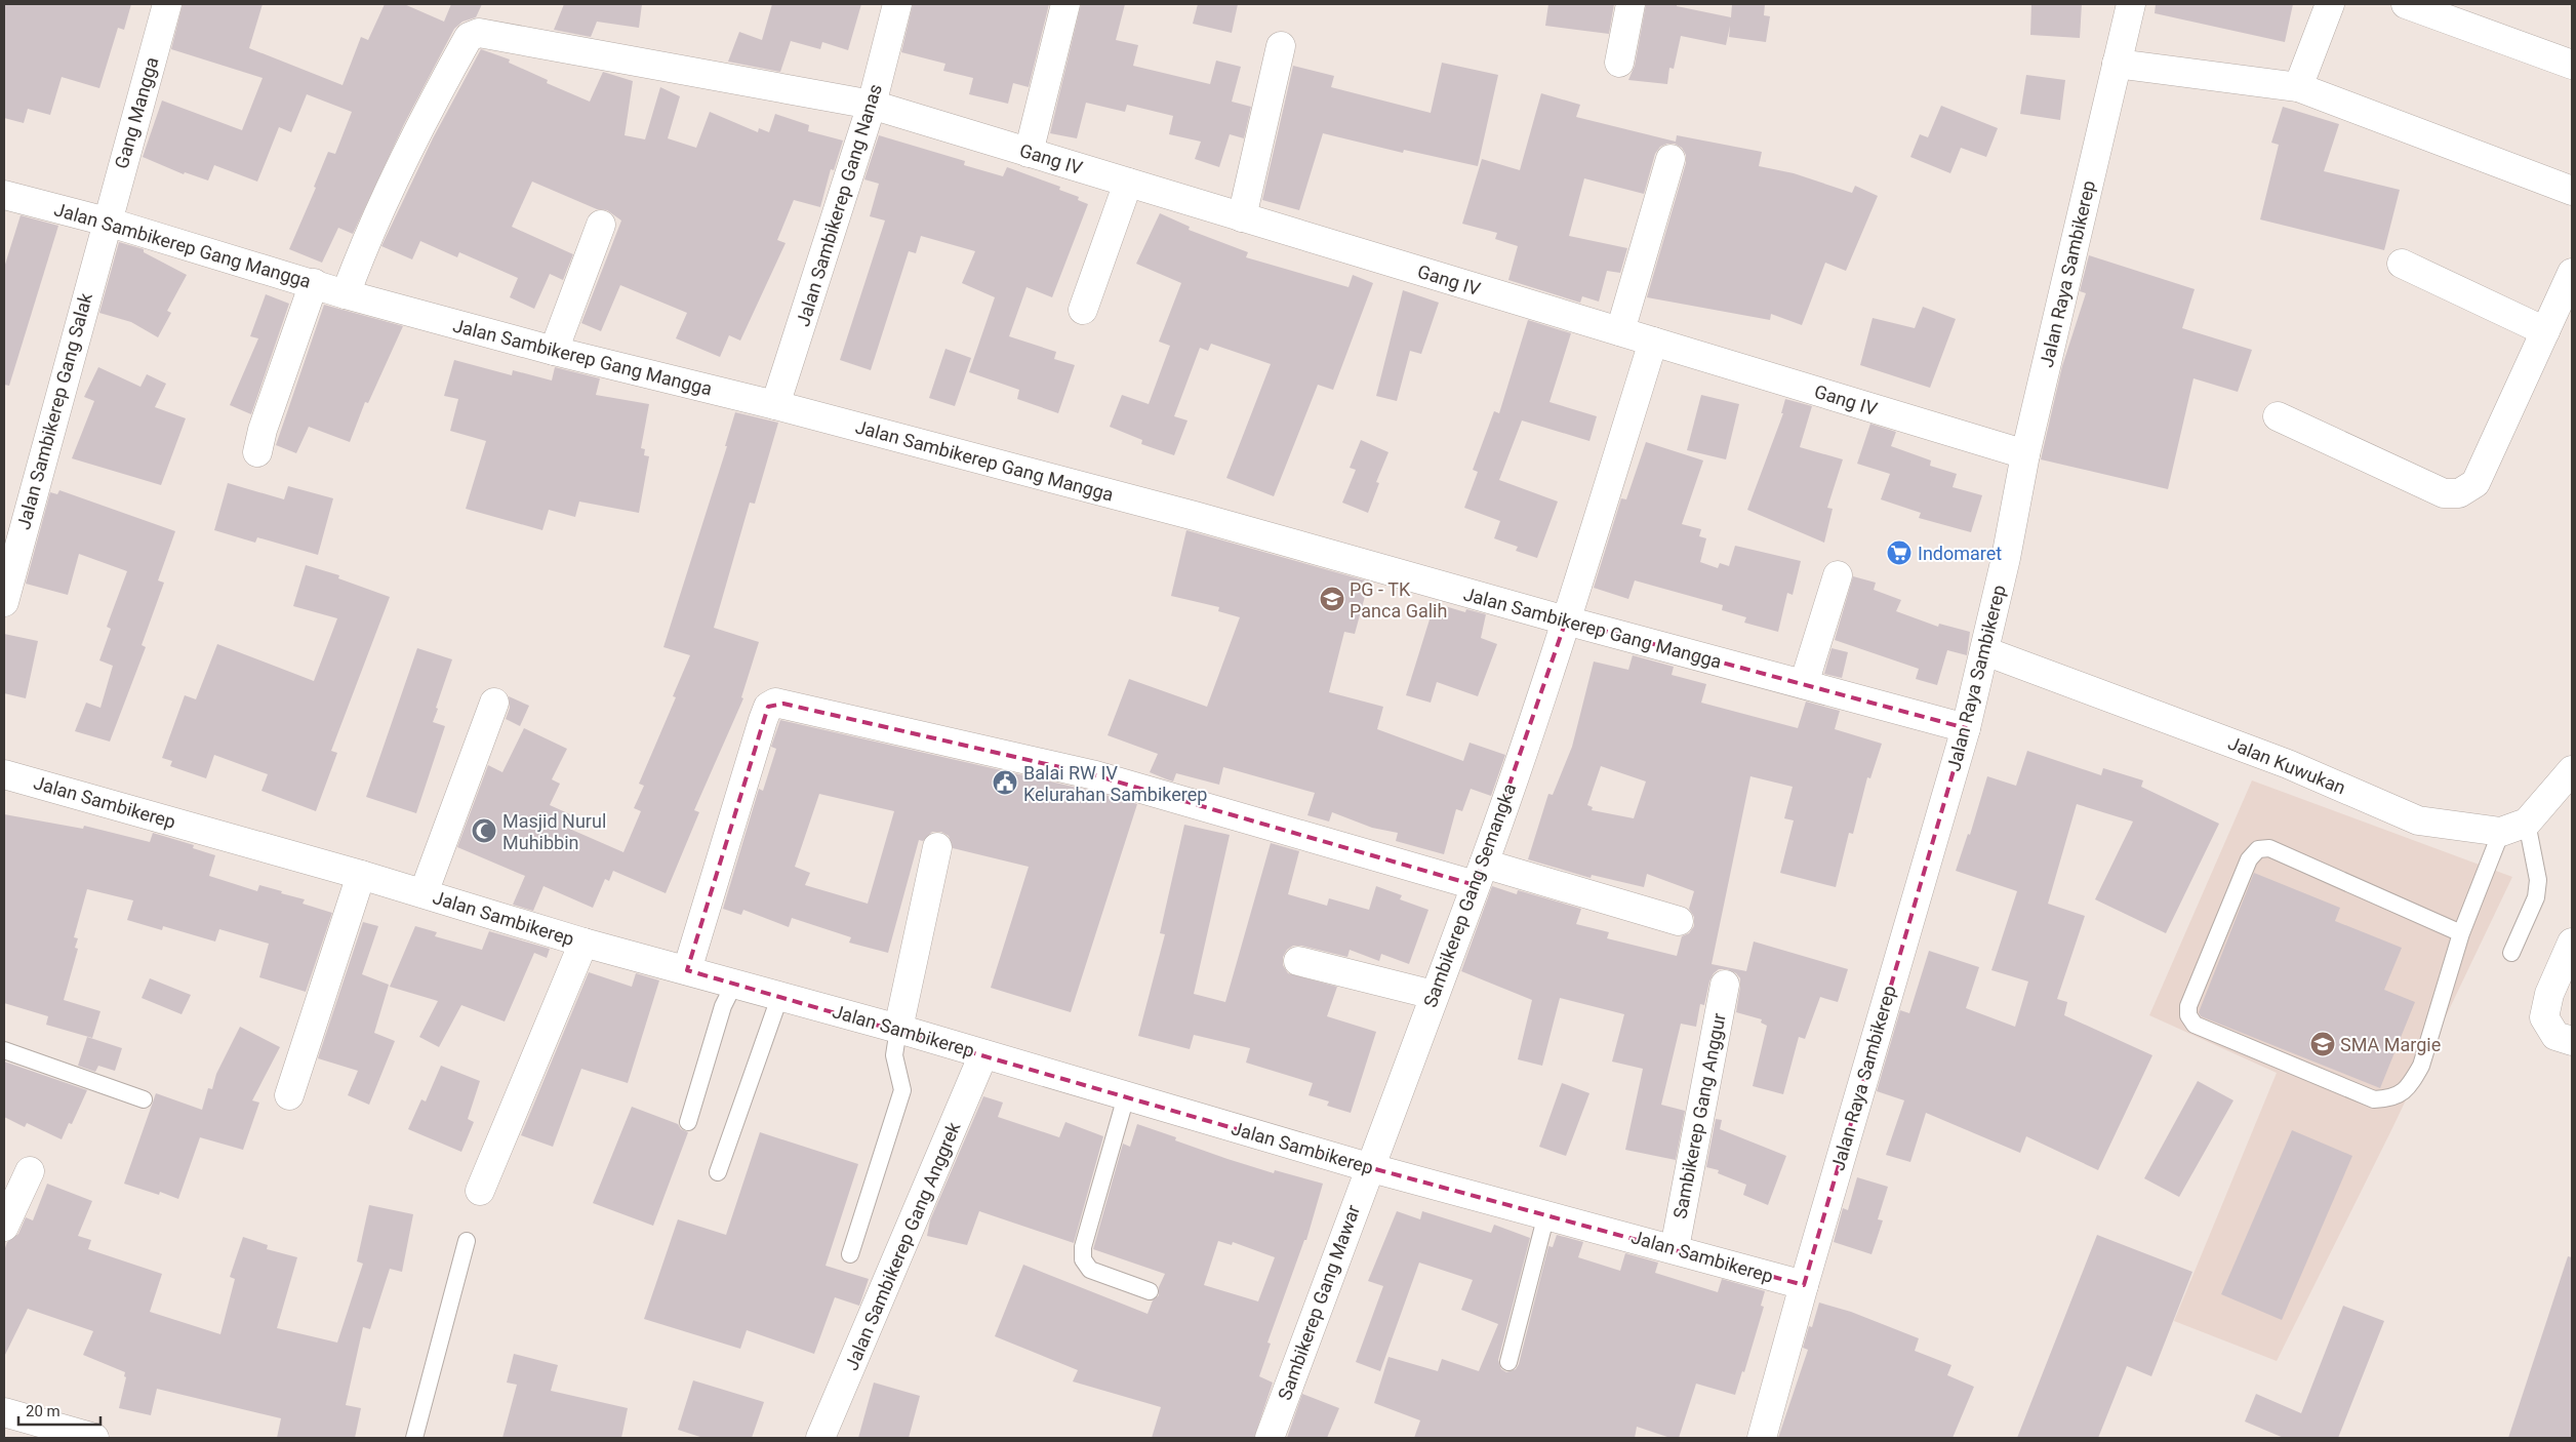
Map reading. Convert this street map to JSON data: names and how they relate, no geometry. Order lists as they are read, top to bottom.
{
  "streets": {
    "street": [
      "Gang Mangga",
      "Gang IV",
      "Jalan Sambikerep Gang Nanas",
      "Jalan Sambikerep Gang Mangga",
      "Jalan Raya Sambikerep",
      "Jalan Sambikerep Gang Salak",
      "Jalan Kuwukan",
      "Jalan Sambikerep",
      "Sambikerep Gang Semangka",
      "Sambikerep Gang Anggur",
      "Jalan Sambikerep Gang Anggrek",
      "Sambikerep Gang Mawar"
    ]
  },
  "crossings": [
    ["Gang Mangga", "Jalan Sambikerep Gang Mangga"],
    ["Gang Mangga", "Jalan Sambikerep Gang Salak"],
    ["Gang IV", "Jalan Sambikerep Gang Nanas"],
    ["Gang IV", "Jalan Sambikerep Gang Mangga"],
    ["Gang IV", "Jalan Raya Sambikerep"],
    ["Gang IV", "Sambikerep Gang Semangka"],
    ["Jalan Sambikerep Gang Nanas", "Jalan Sambikerep Gang Mangga"],
    ["Jalan Sambikerep Gang Mangga", "Jalan Raya Sambikerep"],
    ["Jalan Sambikerep Gang Mangga", "Jalan Sambikerep Gang Salak"],
    ["Jalan Sambikerep Gang Mangga", "Sambikerep Gang Semangka"],
    ["Jalan Raya Sambikerep", "Jalan Kuwukan"],
    ["Jalan Raya Sambikerep", "Jalan Sambikerep"],
    ["Jalan Sambikerep", "Sambikerep Gang Semangka"],
    ["Jalan Sambikerep", "Sambikerep Gang Anggur"],
    ["Jalan Sambikerep", "Jalan Sambikerep Gang Anggrek"],
    ["Jalan Sambikerep", "Sambikerep Gang Mawar"],
    ["Sambikerep Gang Semangka", "Sambikerep Gang Mawar"]
  ],
  "places": {
    "supermarket": ["Indomaret"],
    "school or university": ["PG - TK Panca Galih", "SMA Margie"],
    "public building": ["Balai RW IV Kelurahan Sambikerep"],
    "mosque": ["Masjid Nurul Muhibbin"]
  },
  "scale_bar": "20 m"
}
